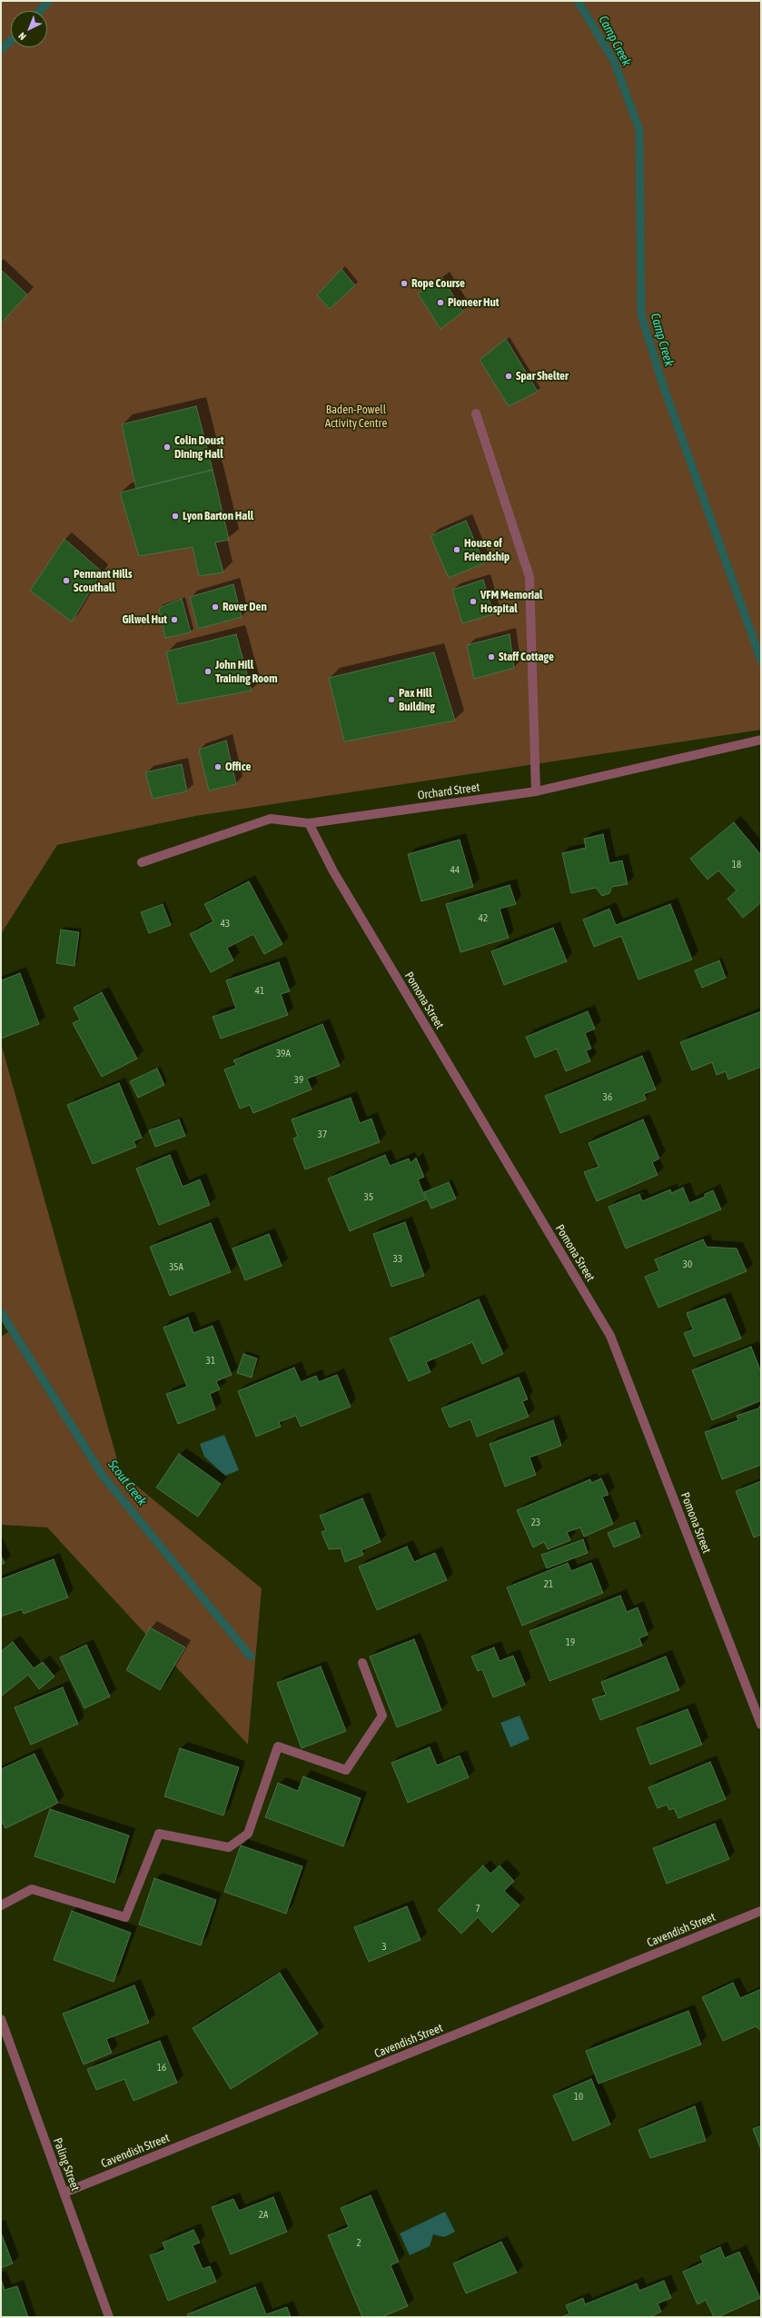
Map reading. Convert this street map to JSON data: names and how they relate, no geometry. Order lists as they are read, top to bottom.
{
  "streets": {
    "street": [
      "Orchard Street",
      "Pomona Street",
      "Cavendish Street",
      "Paling Street"
    ]
  },
  "crossings": [
    ["Orchard Street", "Pomona Street"],
    ["Cavendish Street", "Paling Street"]
  ],
  "water": ["Camp Creek", "Scout Creek"],
  "parks": ["Baden-Powell Activity Centre"],
  "places": [
    "Rope Course",
    "Pioneer Hut",
    "Spar Shelter",
    "Colin Doust Dining Hall",
    "Lyon Barton Hall",
    "House of Friendship",
    "Pennant Hills Scouthall",
    "VFM Memorial Hospital",
    "Rover Den",
    "Gilwel Hut",
    "Staff Cottage",
    "John Hill Training Room",
    "Pax Hill Building",
    "Office"
  ],
  "house_numbers": [
    "18",
    "44",
    "42",
    "43",
    "41",
    "39A",
    "39",
    "36",
    "37",
    "35",
    "33",
    "30",
    "35A",
    "31",
    "23",
    "21",
    "19",
    "7",
    "3",
    "16",
    "10",
    "2A",
    "2"
  ],
  "north": "bottom left"
}
